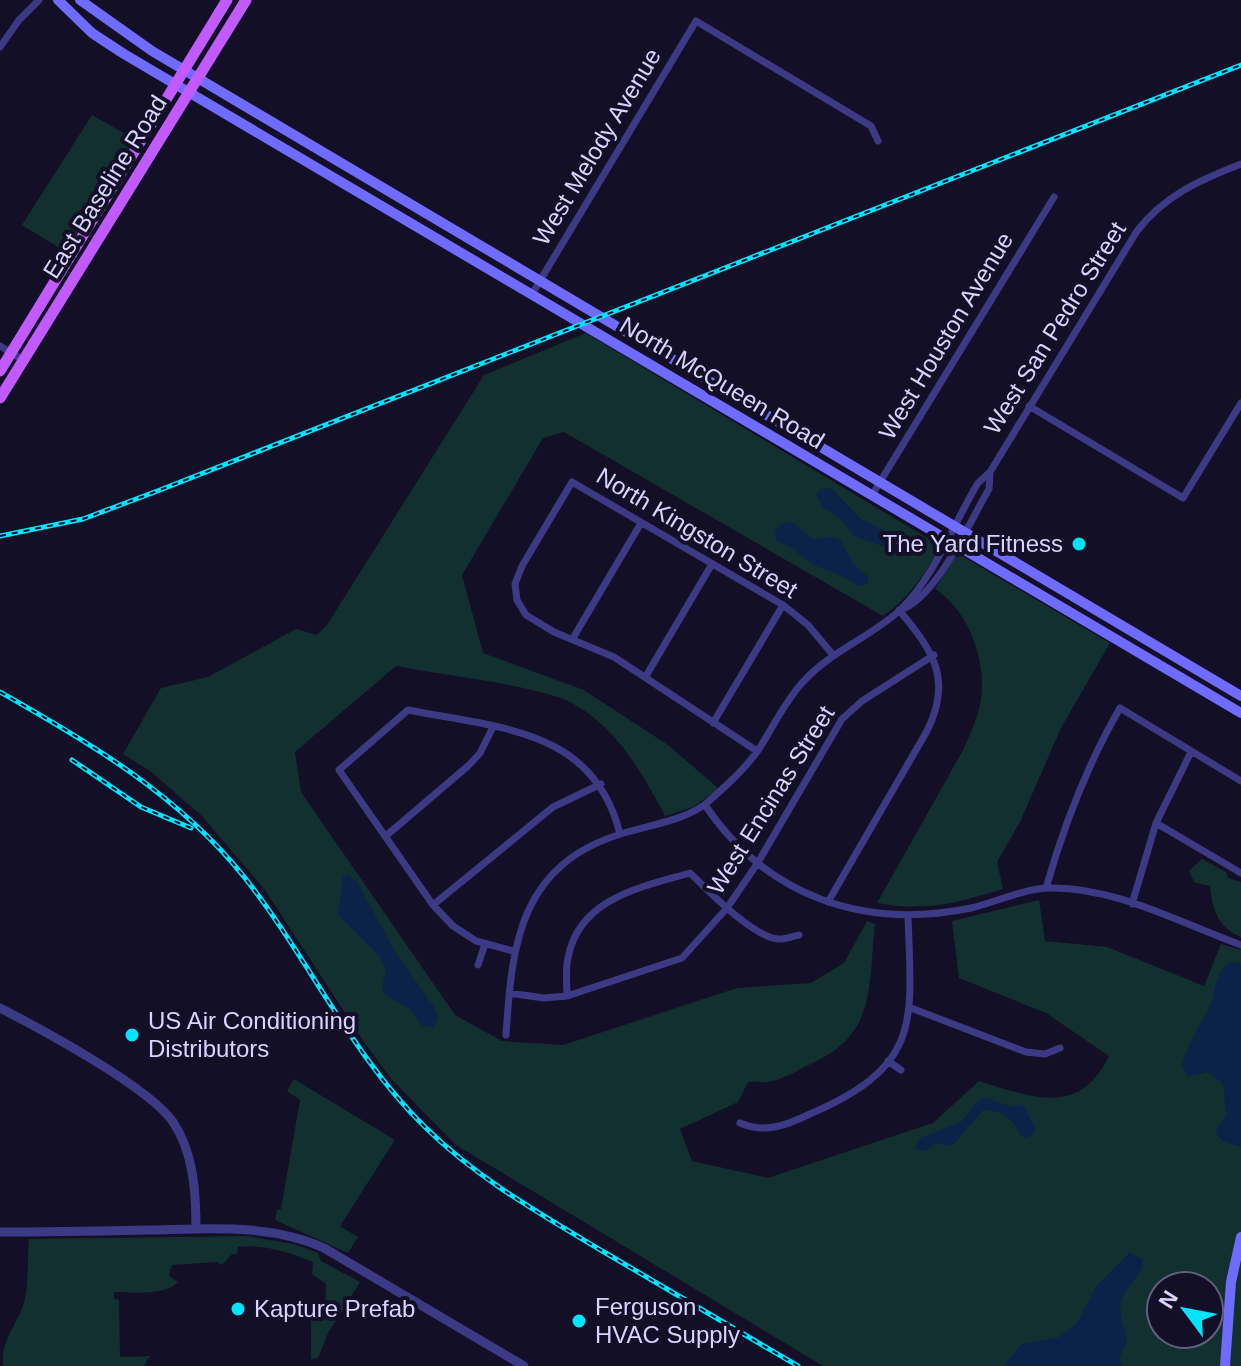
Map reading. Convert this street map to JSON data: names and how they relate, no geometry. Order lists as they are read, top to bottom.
{
  "streets": {
    "main road": ["East Baseline Road", "North McQueen Road"],
    "street": [
      "West Melody Avenue",
      "West San Pedro Street",
      "West Houston Avenue",
      "North Kingston Street",
      "West Encinas Street"
    ]
  },
  "crossings": [
    ["West Melody Avenue", "North McQueen Road"],
    ["East Baseline Road", "North McQueen Road"],
    ["West San Pedro Street", "North McQueen Road"],
    ["West San Pedro Street", "North Kingston Street"],
    ["West San Pedro Street", "West Encinas Street"],
    ["West Houston Avenue", "North McQueen Road"]
  ],
  "places": [
    "The Yard Fitness",
    "US Air Conditioning Distributors",
    "Kapture Prefab",
    "Ferguson HVAC Supply"
  ],
  "north": "top left"
}
